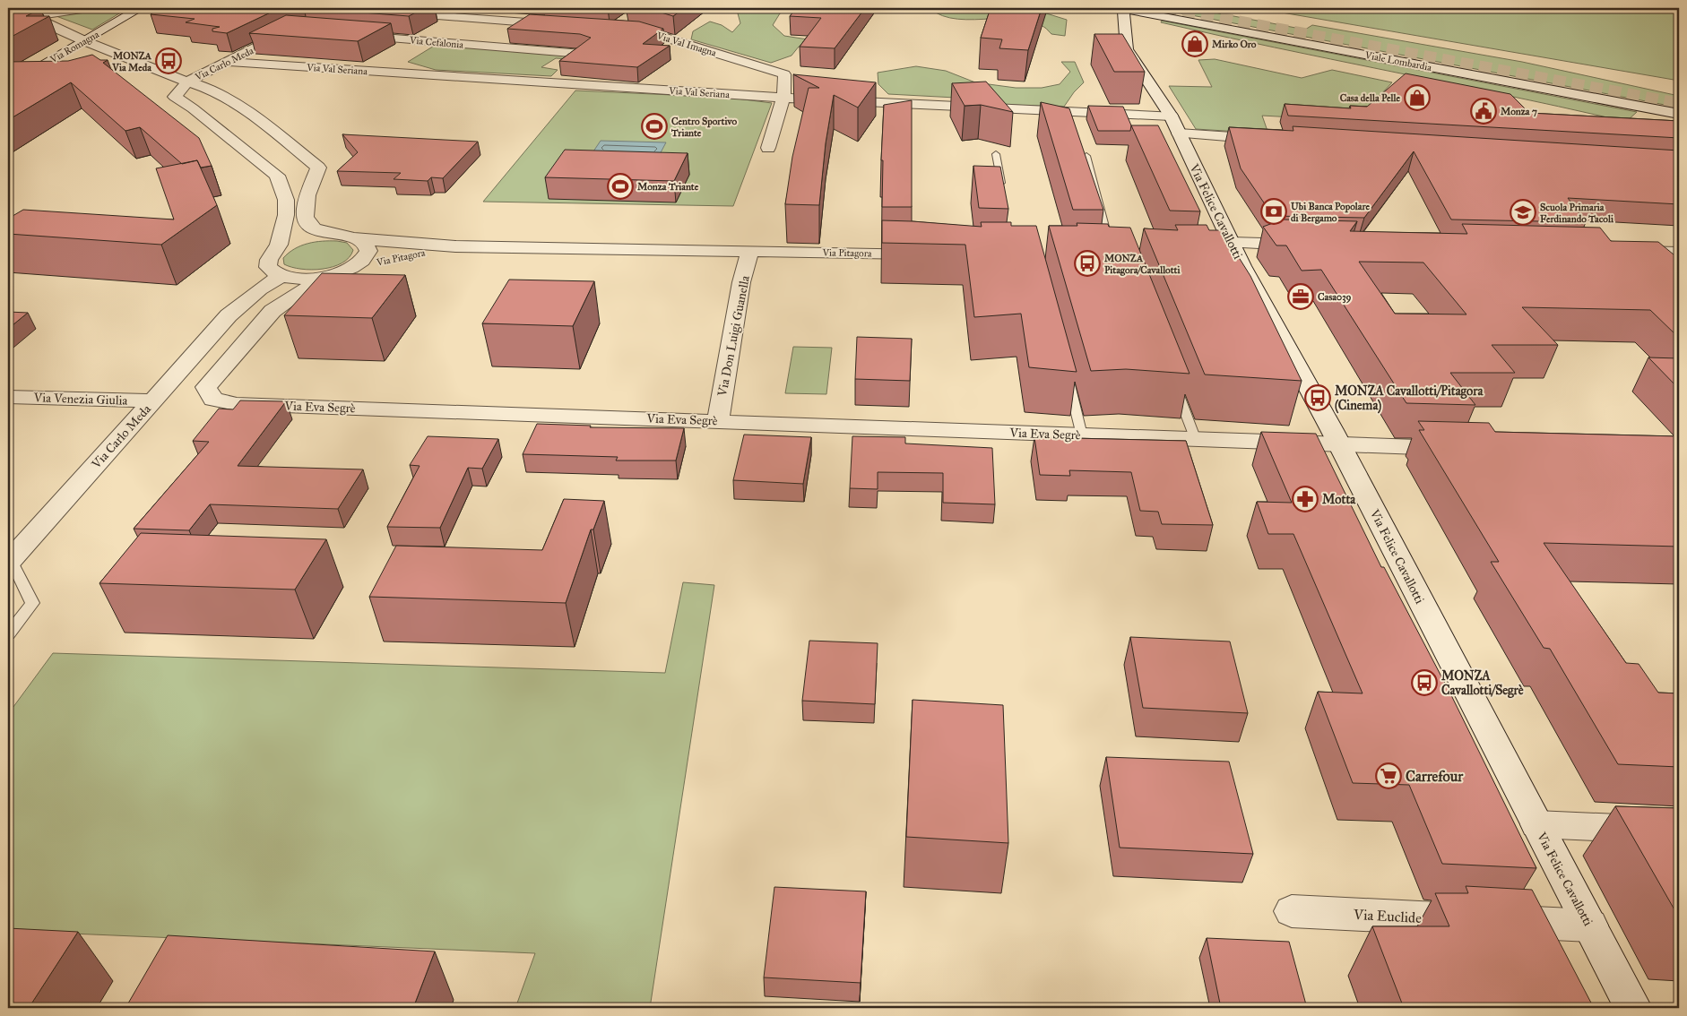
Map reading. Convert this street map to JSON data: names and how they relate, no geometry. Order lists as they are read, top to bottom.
{
  "streets": {
    "street": [
      "Via Cefalonia",
      "Via Val Imagna",
      "Via Romagna",
      "Viale Lombardia",
      "Via Carlo Meda",
      "Via Val Seriana",
      "Via Felice Cavallotti",
      "Via Pitagora",
      "Via Don Luigi Guanella",
      "Via Venezia Giulia",
      "Via Eva Segrè",
      "Via Euclide"
    ]
  },
  "crossings": [
    ["Via Val Imagna", "Via Val Seriana"],
    ["Via Romagna", "Via Carlo Meda"],
    ["Viale Lombardia", "Via Felice Cavallotti"],
    ["Via Carlo Meda", "Via Val Seriana"],
    ["Via Carlo Meda", "Via Pitagora"],
    ["Via Carlo Meda", "Via Venezia Giulia"],
    ["Via Val Seriana", "Via Felice Cavallotti"],
    ["Via Felice Cavallotti", "Via Eva Segrè"],
    ["Via Felice Cavallotti", "Via Euclide"],
    ["Via Pitagora", "Via Don Luigi Guanella"],
    ["Via Pitagora", "Via Eva Segrè"],
    ["Via Don Luigi Guanella", "Via Eva Segrè"]
  ],
  "places": {
    "shop": ["Mirko Oro", "Casa della Pelle"],
    "bus stop": [
      "MONZA Via Meda",
      "MONZA Pitagora/Cavallotti",
      "MONZA Cavallotti/Pitagora (Cinema)",
      "MONZA Cavallotti/Segrè"
    ],
    "public building": ["Monza 7"],
    "sports": ["Centro Sportivo Triante", "Monza Triante"],
    "bank": ["Ubi Banca Popolare di Bergamo"],
    "school or university": ["Scuola Primaria Ferdinando Tacoli"],
    "office": ["Casa039"],
    "pharmacy": ["Motta"],
    "supermarket": ["Carrefour"]
  }
}
